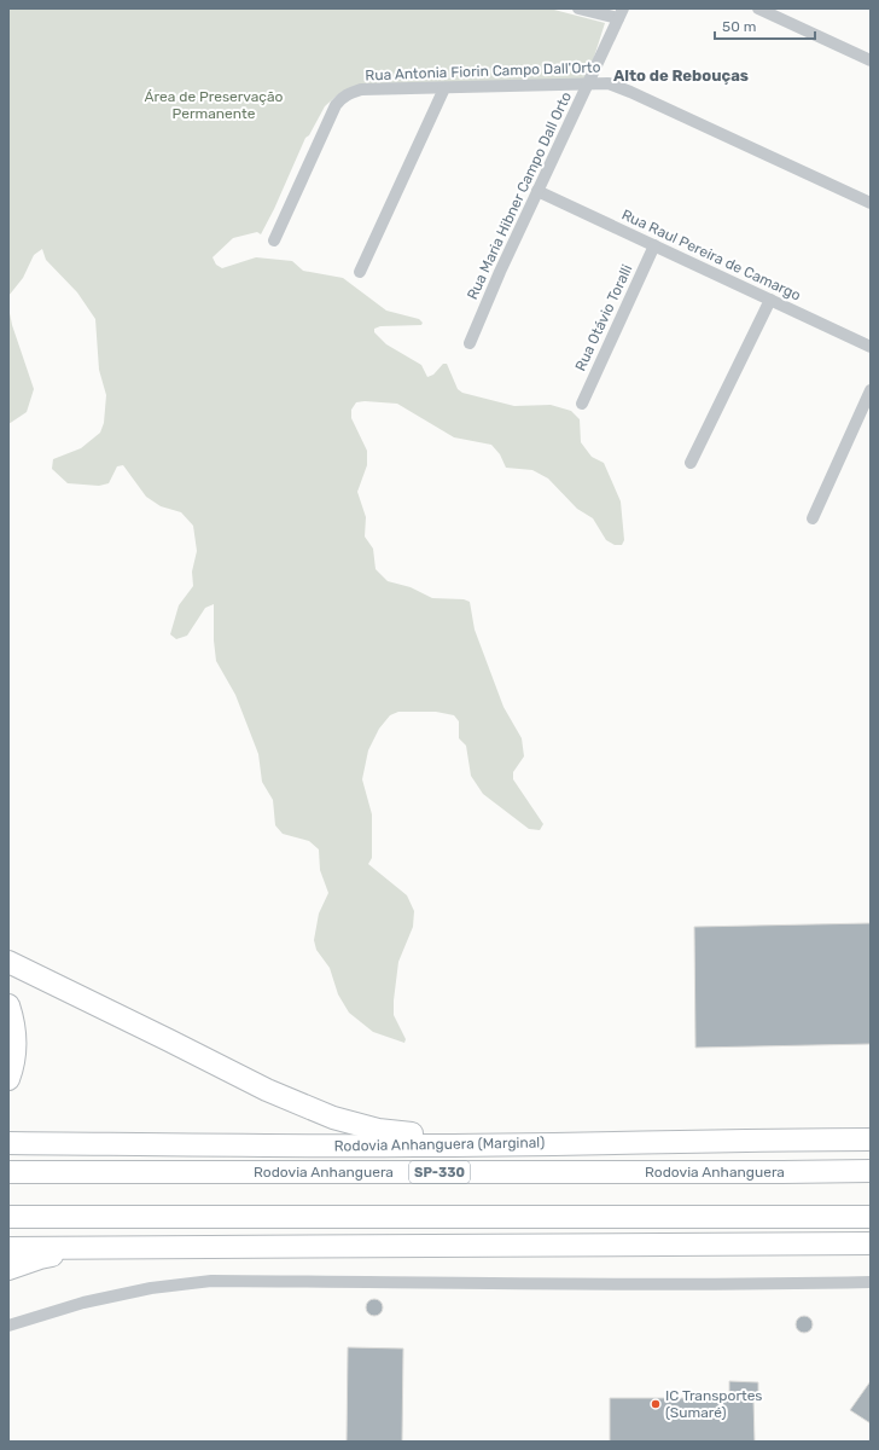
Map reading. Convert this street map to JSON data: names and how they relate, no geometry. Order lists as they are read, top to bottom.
{
  "streets": {
    "highway": ["Rodovia Anhanguera (Marginal)", "Rodovia Anhanguera", "SP-330"],
    "street": [
      "Rua Antonia Fiorin Campo Dall'Orto",
      "Rua Maria Hibner Campo Dall Orto",
      "Rua Raul Pereira de Camargo",
      "Rua Otávio Toralli"
    ]
  },
  "crossings": [
    ["Rua Antonia Fiorin Campo Dall'Orto", "Rua Maria Hibner Campo Dall Orto"],
    ["Rua Maria Hibner Campo Dall Orto", "Rua Raul Pereira de Camargo"],
    ["Rua Raul Pereira de Camargo", "Rua Otávio Toralli"]
  ],
  "districts": ["Alto de Rebouças"],
  "parks": ["Área de Preservação Permanente"],
  "places": ["IC Transportes (Sumaré)"],
  "scale_bar": "50 m"
}
